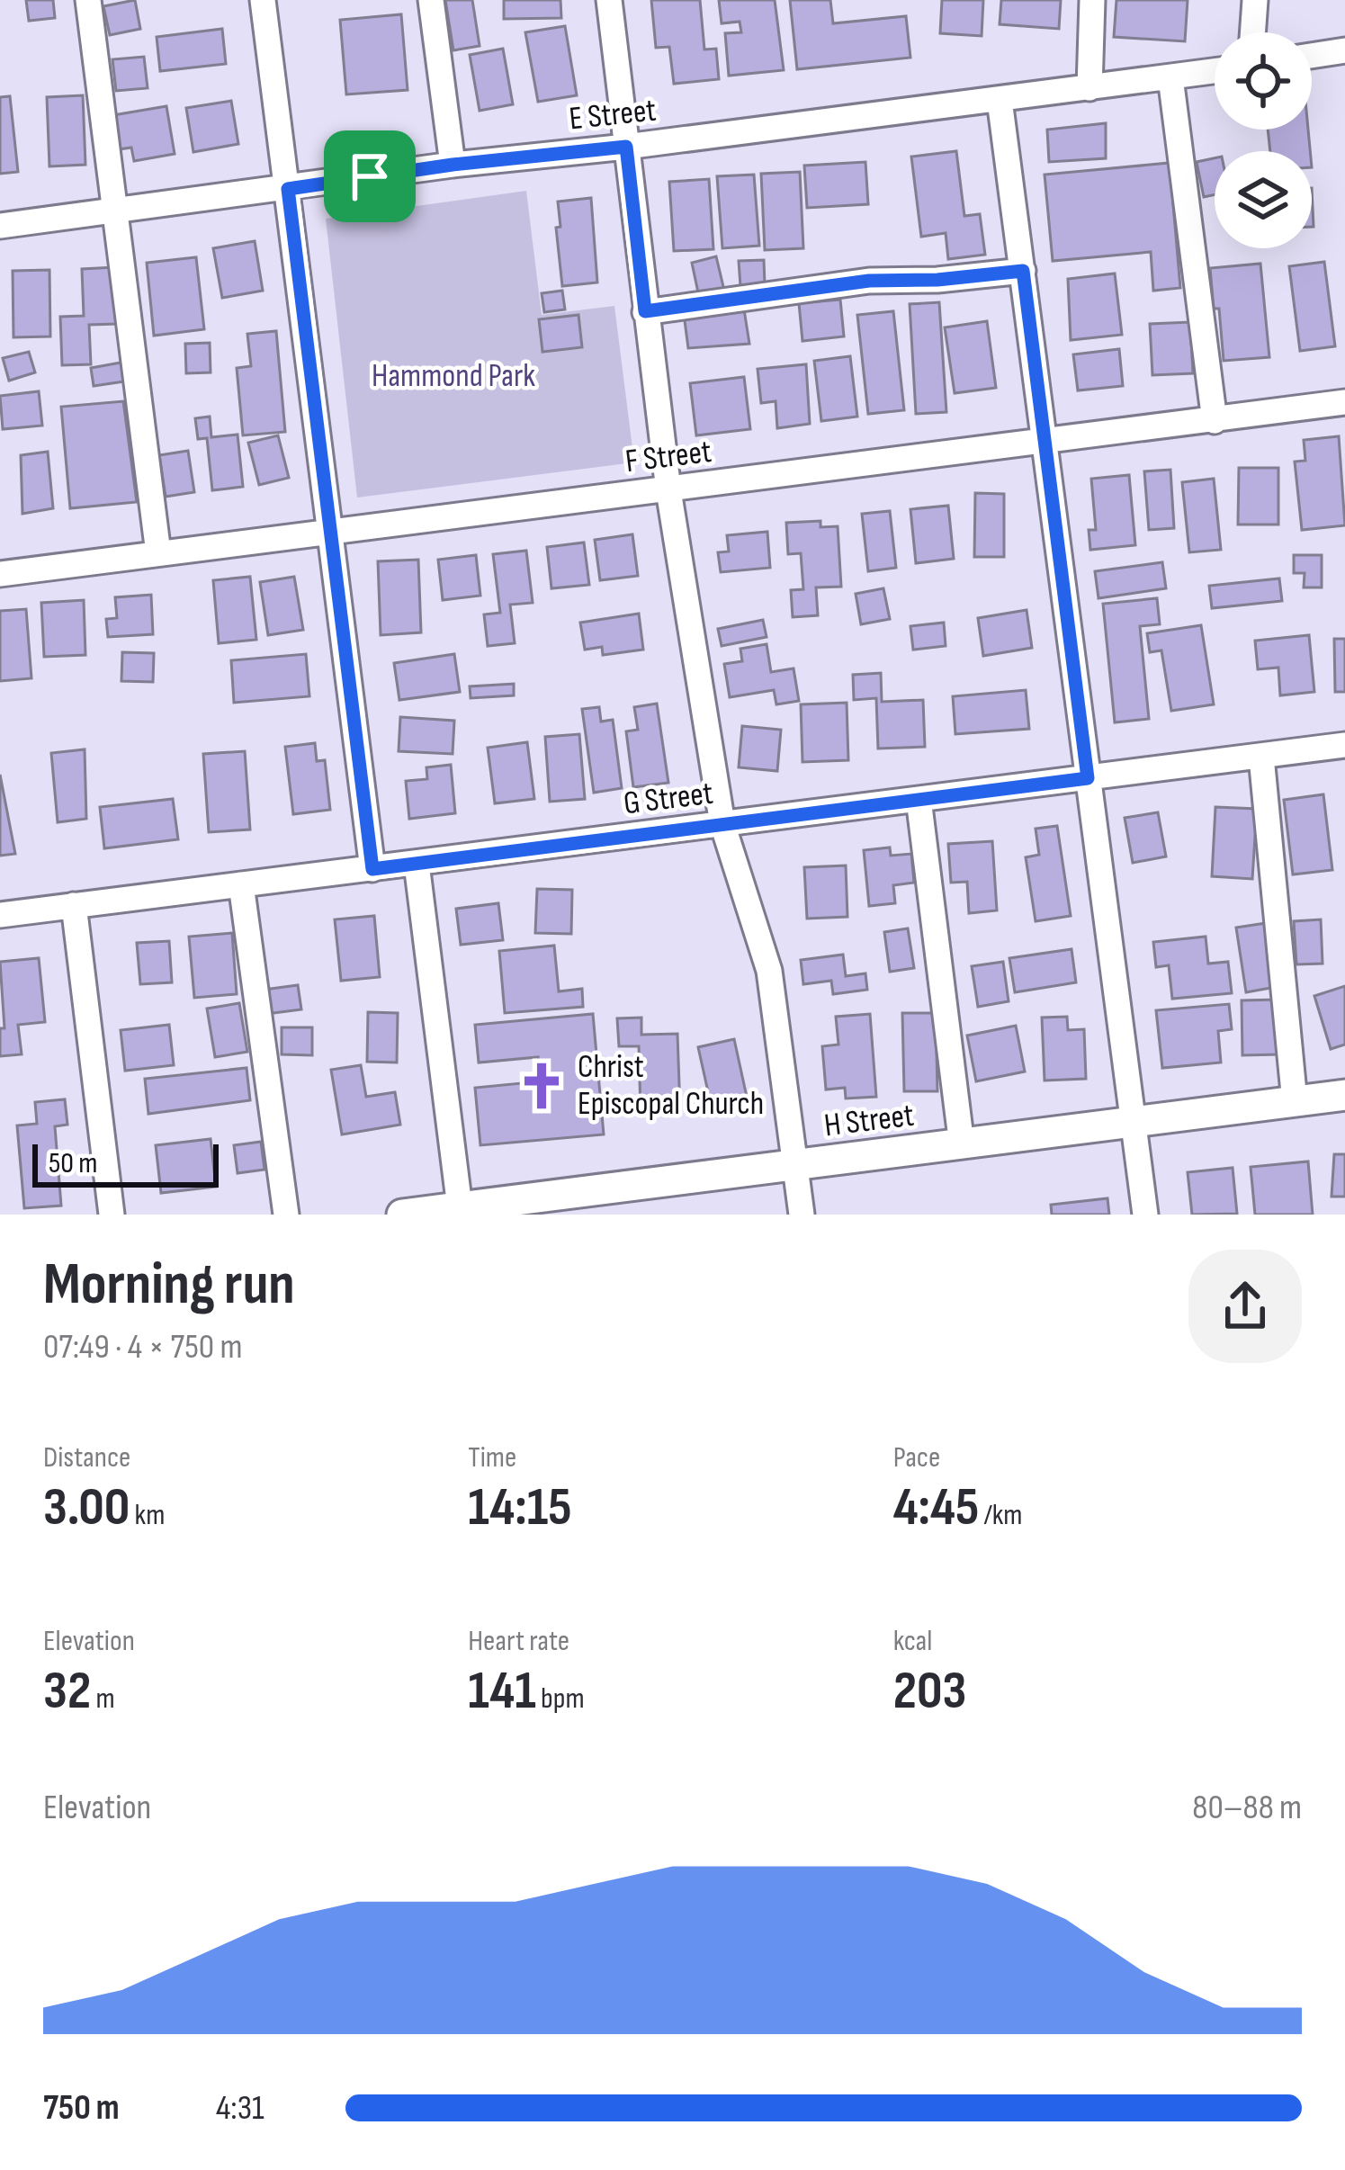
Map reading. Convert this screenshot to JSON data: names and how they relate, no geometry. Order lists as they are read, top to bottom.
{
  "streets": {
    "main road": ["H Street"],
    "street": ["E Street", "F Street", "G Street"]
  },
  "parks": ["Hammond Park"],
  "places": {
    "church": ["Christ Episcopal Church"]
  },
  "scale_bar": "50 m",
  "page": {
    "scale": "50 m",
    "heading": ["Morning run", "07:49 · 4 × 750 m"],
    "stats": [
      ["Distance", "3.00 km"],
      ["Time", "14:15"],
      ["Pace", "4:45 /km"],
      ["Elevation", "32 m"],
      ["Heart rate", "141 bpm"],
      ["kcal", "203"]
    ],
    "chart": ["Elevation", "80–88 m"],
    "list": [
      {
        "name": "750 m",
        "note": "4:31"
      }
    ]
  }
}
